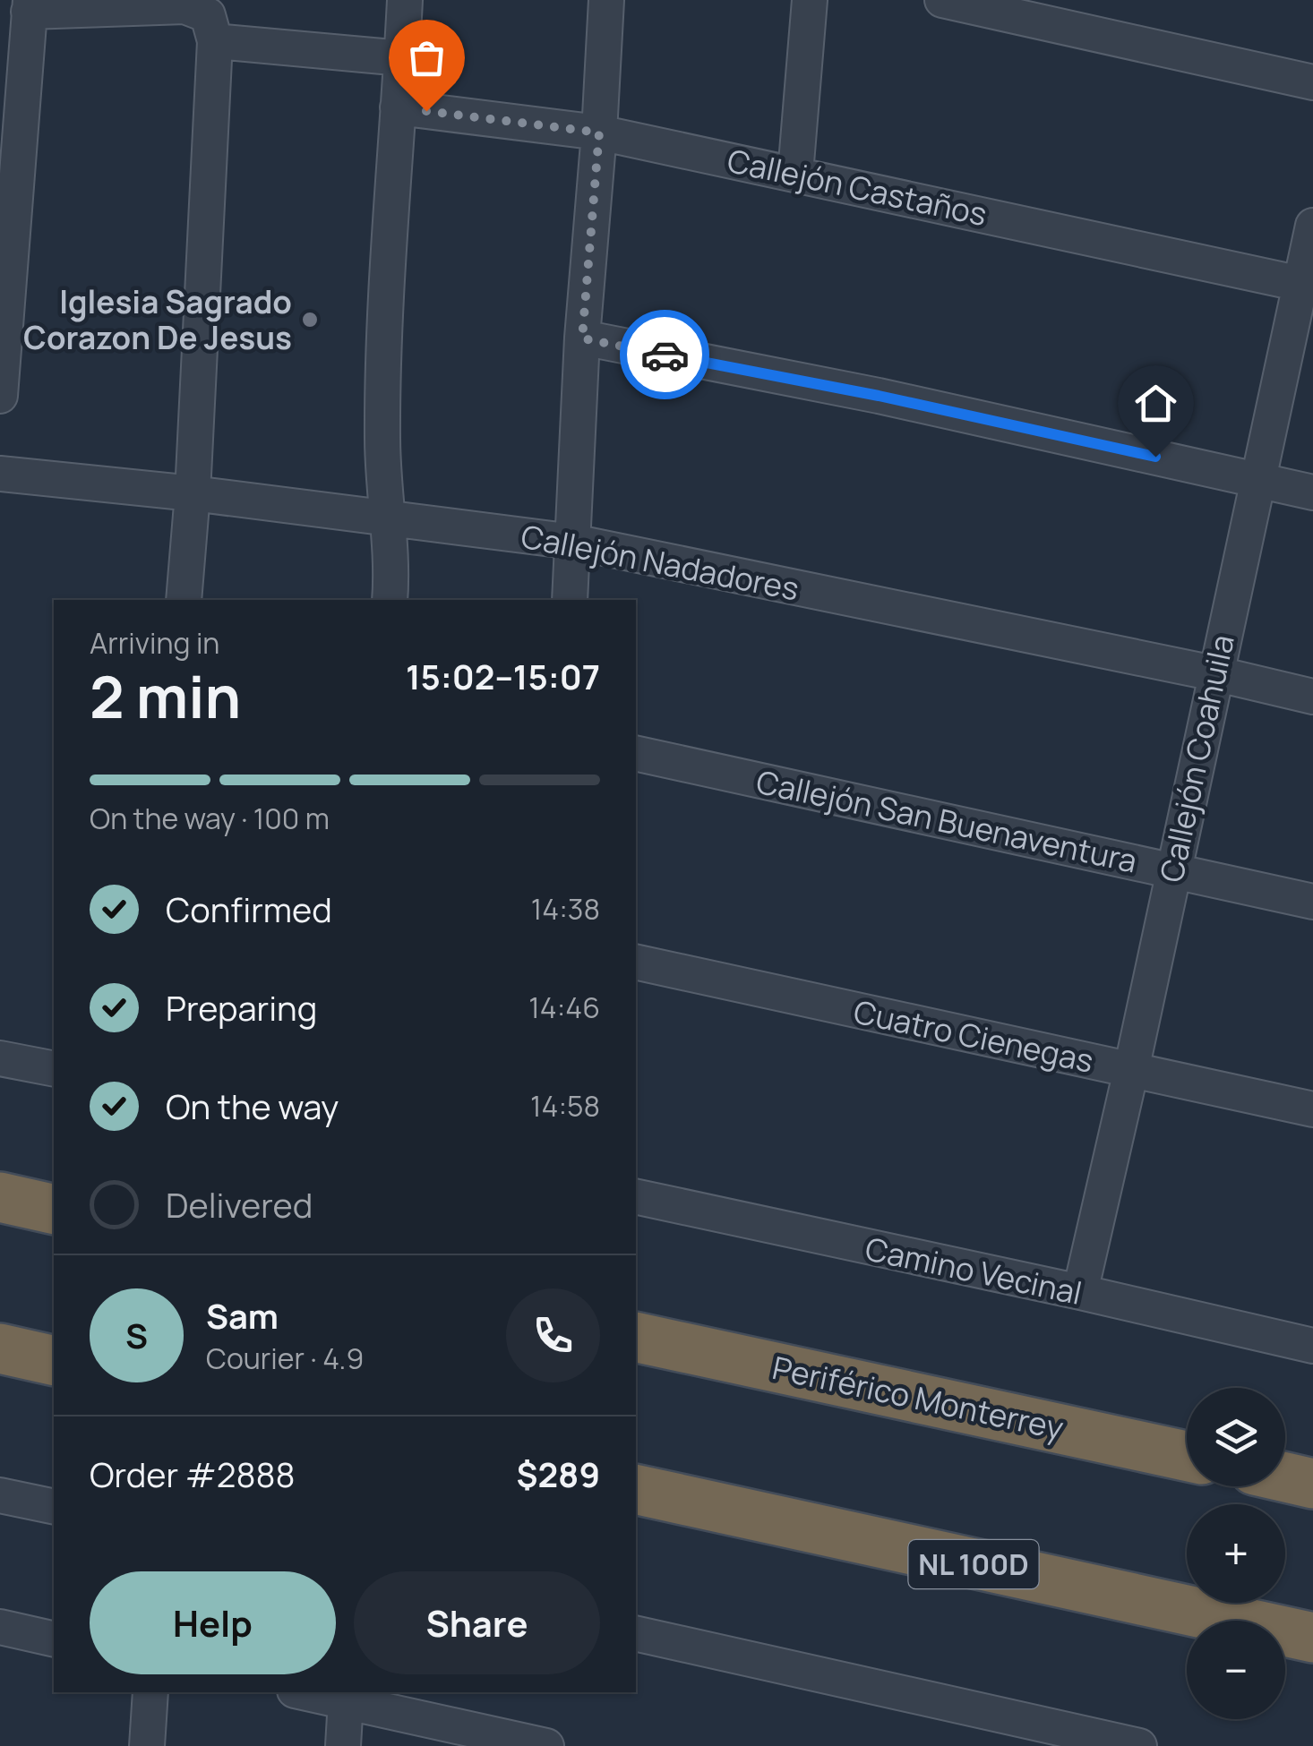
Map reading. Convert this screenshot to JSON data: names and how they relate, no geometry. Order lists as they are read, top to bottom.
{
  "streets": {
    "highway": ["Periférico Monterrey", "NL 100D"],
    "street": [
      "Callejón Castaños",
      "Callejón Nadadores",
      "Callejón Coahuila",
      "Callejón San Buenaventura",
      "Cuatro Cienegas",
      "Camino Vecinal"
    ]
  },
  "crossings": [
    ["Callejón Castaños", "Callejón Coahuila"],
    ["Callejón Nadadores", "Callejón Coahuila"],
    ["Callejón Coahuila", "Callejón San Buenaventura"],
    ["Callejón Coahuila", "Cuatro Cienegas"],
    ["Callejón Coahuila", "Camino Vecinal"]
  ],
  "places": ["Iglesia Sagrado Corazon De Jesus"],
  "page": {
    "heading": ["2 min", "Arriving in", "15:02–15:07"],
    "panel": [
      "Sam",
      "Courier · 4.9",
      "Order #2888",
      "$289"
    ],
    "bar": "On the way · 100 m",
    "list": [
      ["Confirmed", "14:38"],
      ["Preparing", "14:46"],
      ["On the way", "14:58"],
      "Delivered"
    ],
    "round": "S",
    "map_buttons": ["+", "−"],
    "buttons": ["Help", "Share"]
  }
}
